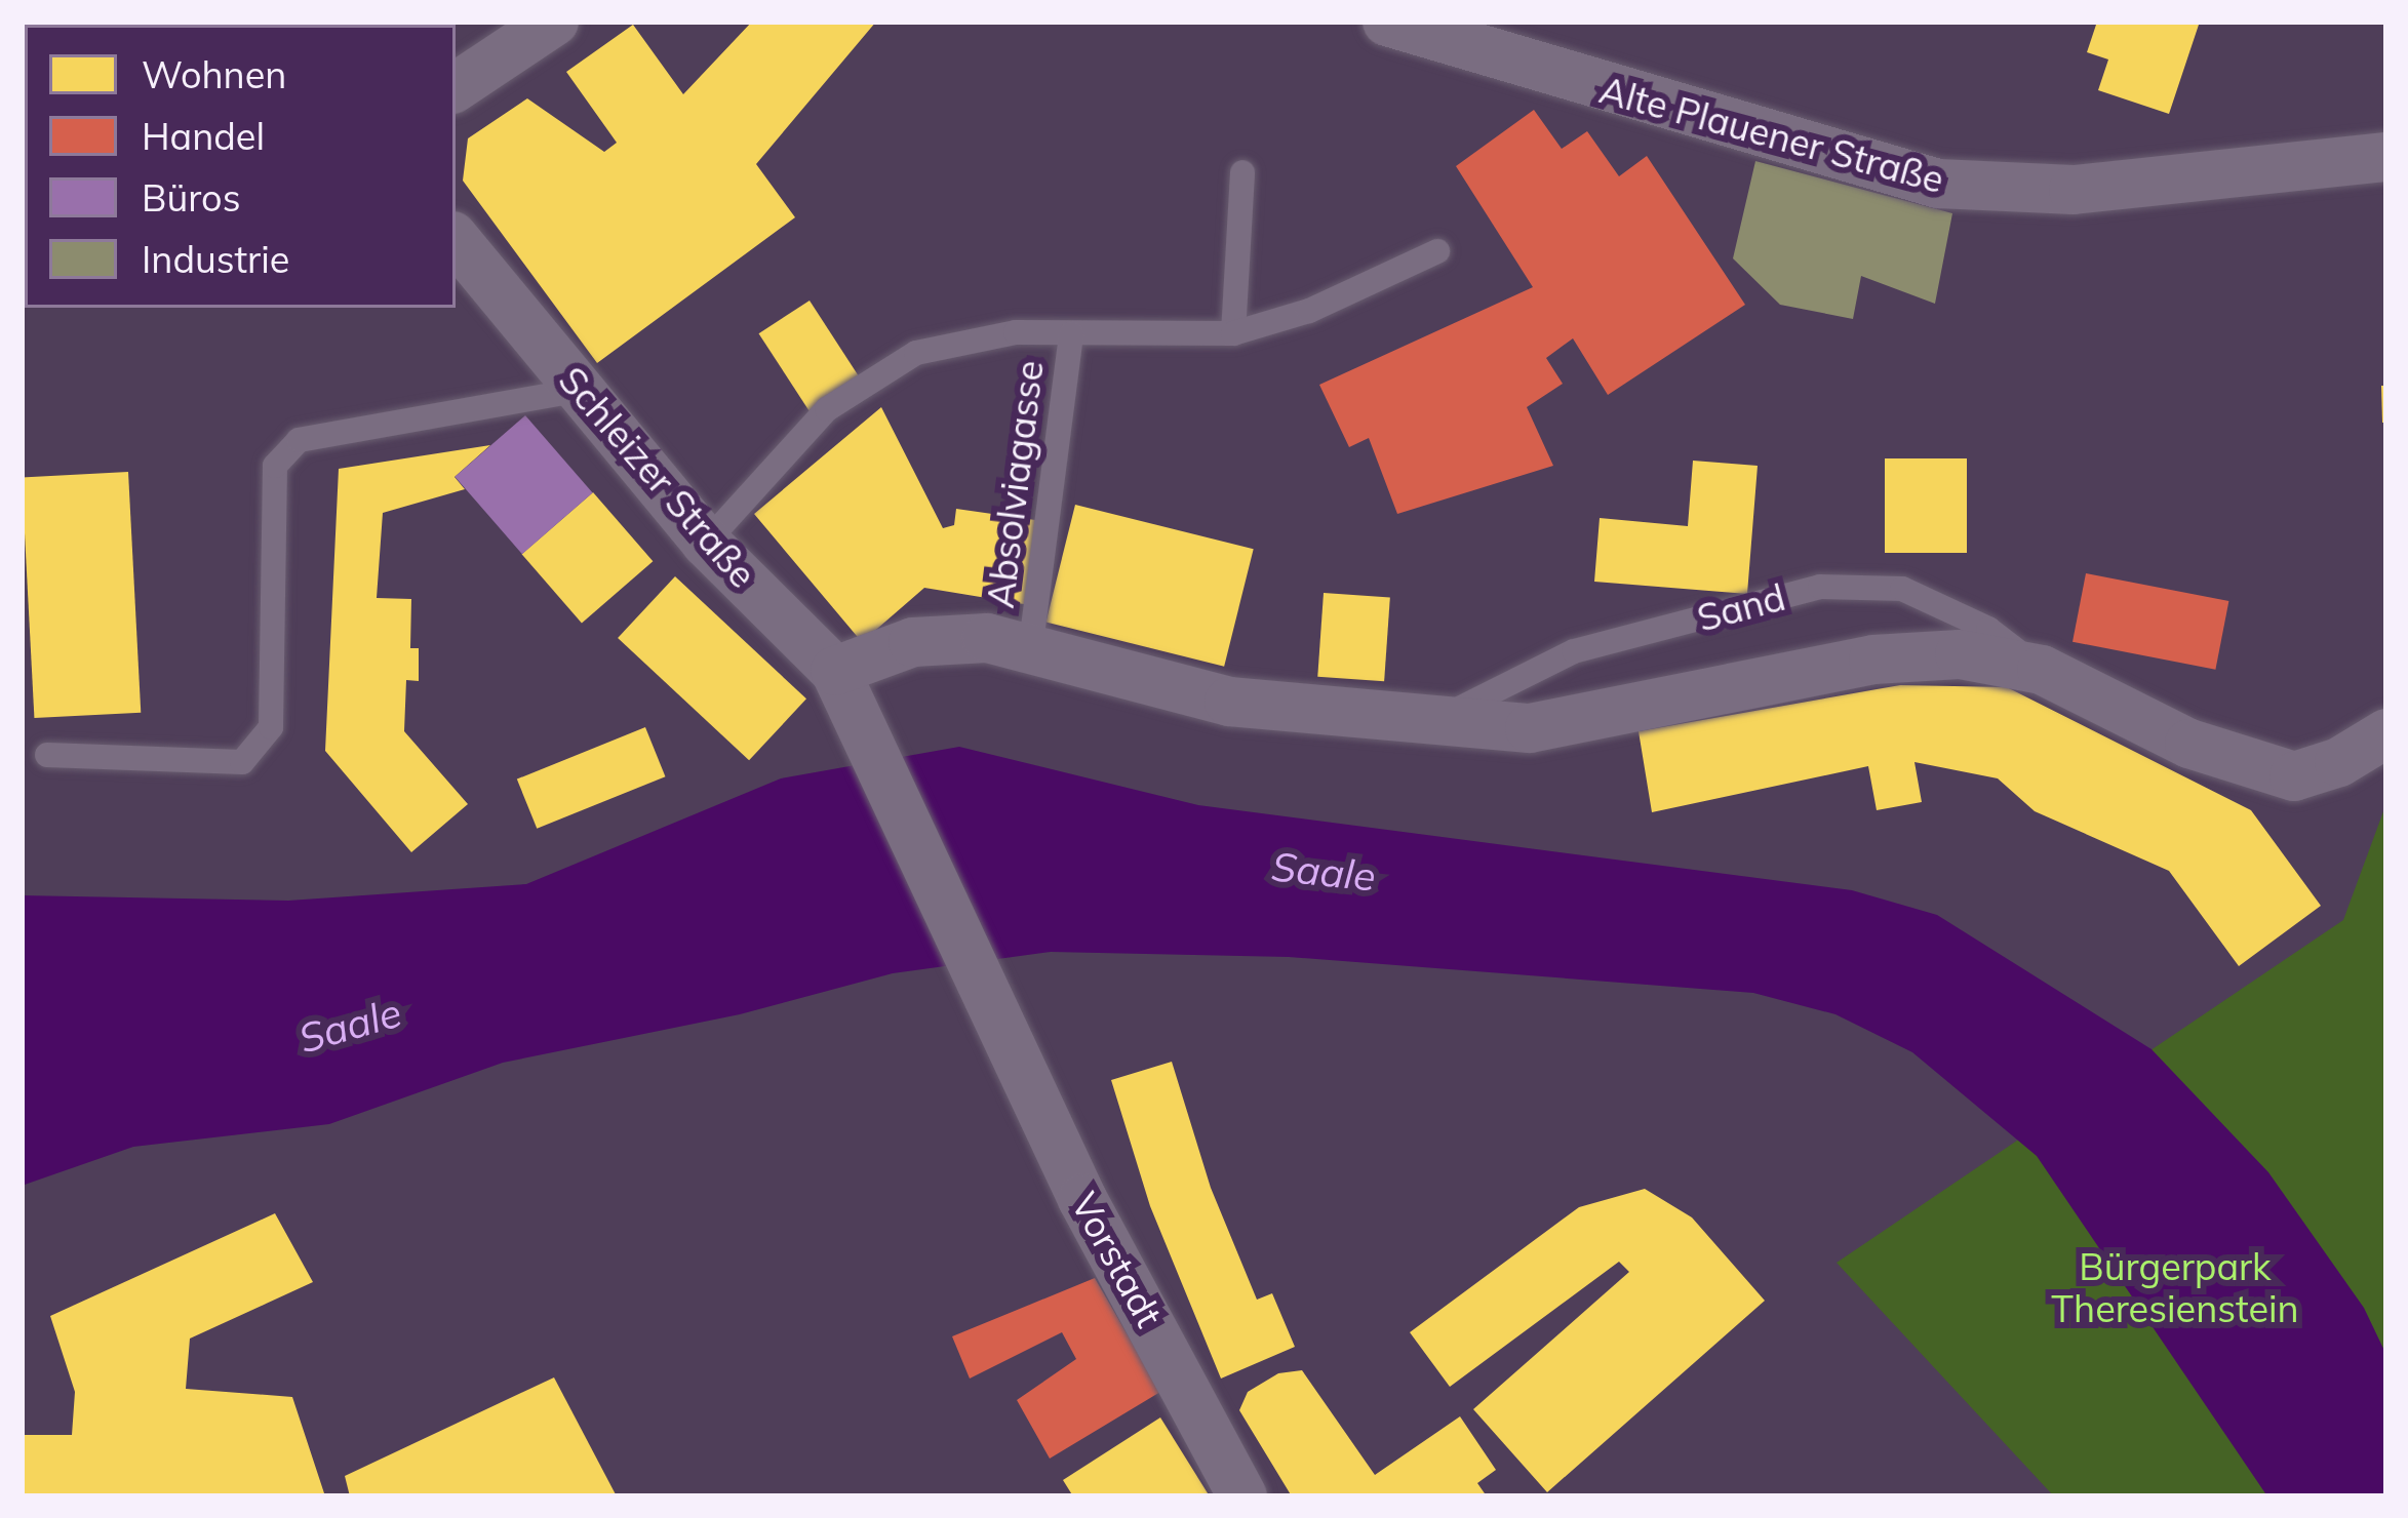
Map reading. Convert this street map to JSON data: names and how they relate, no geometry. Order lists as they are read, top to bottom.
{
  "streets": {
    "street": [
      "Alte Plauener Straße",
      "Schleizer Straße",
      "Sand",
      "Vorstadt"
    ],
    "lane": ["Absolviagasse"]
  },
  "crossings": [
    ["Schleizer Straße", "Absolviagasse"],
    ["Schleizer Straße", "Sand"],
    ["Schleizer Straße", "Vorstadt"],
    ["Absolviagasse", "Sand"]
  ],
  "water": ["Saale"],
  "parks": ["Bürgerpark Theresienstein"],
  "legend": [
    "Wohnen",
    "Handel",
    "Büros",
    "Industrie"
  ]
}
